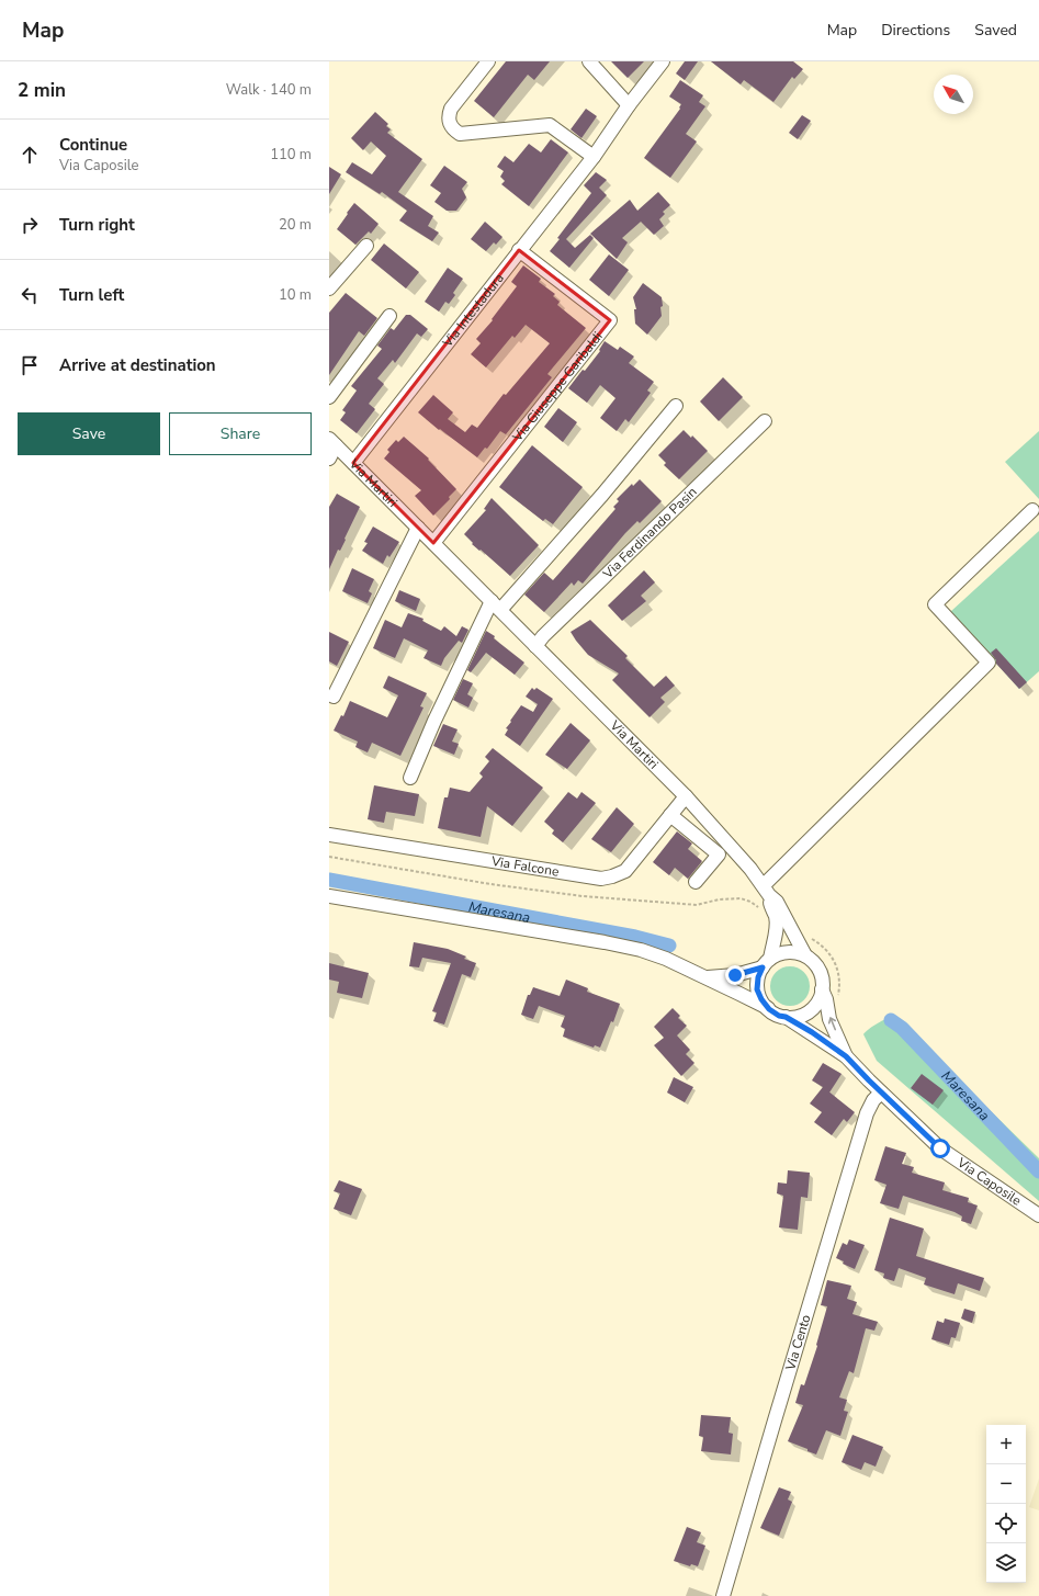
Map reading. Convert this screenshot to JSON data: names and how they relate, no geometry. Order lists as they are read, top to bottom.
{
  "streets": {
    "street": [
      "Via Intestadura",
      "Via Giuseppe Garibaldi",
      "Via Martiri",
      "Via Ferdinando Pasin",
      "Via Falcone",
      "Via Caposile",
      "Via Cento"
    ]
  },
  "crossings": [
    ["Via Intestadura", "Via Giuseppe Garibaldi"],
    ["Via Intestadura", "Via Martiri"],
    ["Via Giuseppe Garibaldi", "Via Martiri"],
    ["Via Martiri", "Via Ferdinando Pasin"],
    ["Via Martiri", "Via Falcone"],
    ["Via Martiri", "Via Caposile"],
    ["Via Caposile", "Via Cento"]
  ],
  "water": ["Maresana"],
  "north": "top left",
  "page": {
    "header": "Map",
    "nav": ["Map", "Directions", "Saved"],
    "heading": ["2 min", "Walk · 140 m"],
    "list": [
      ["Continue", "Via Caposile", "110 m"],
      ["Turn right", "20 m"],
      ["Turn left", "10 m"],
      "Arrive at destination"
    ],
    "buttons": ["Save", "Share"],
    "map_buttons": ["+", "−"]
  }
}
